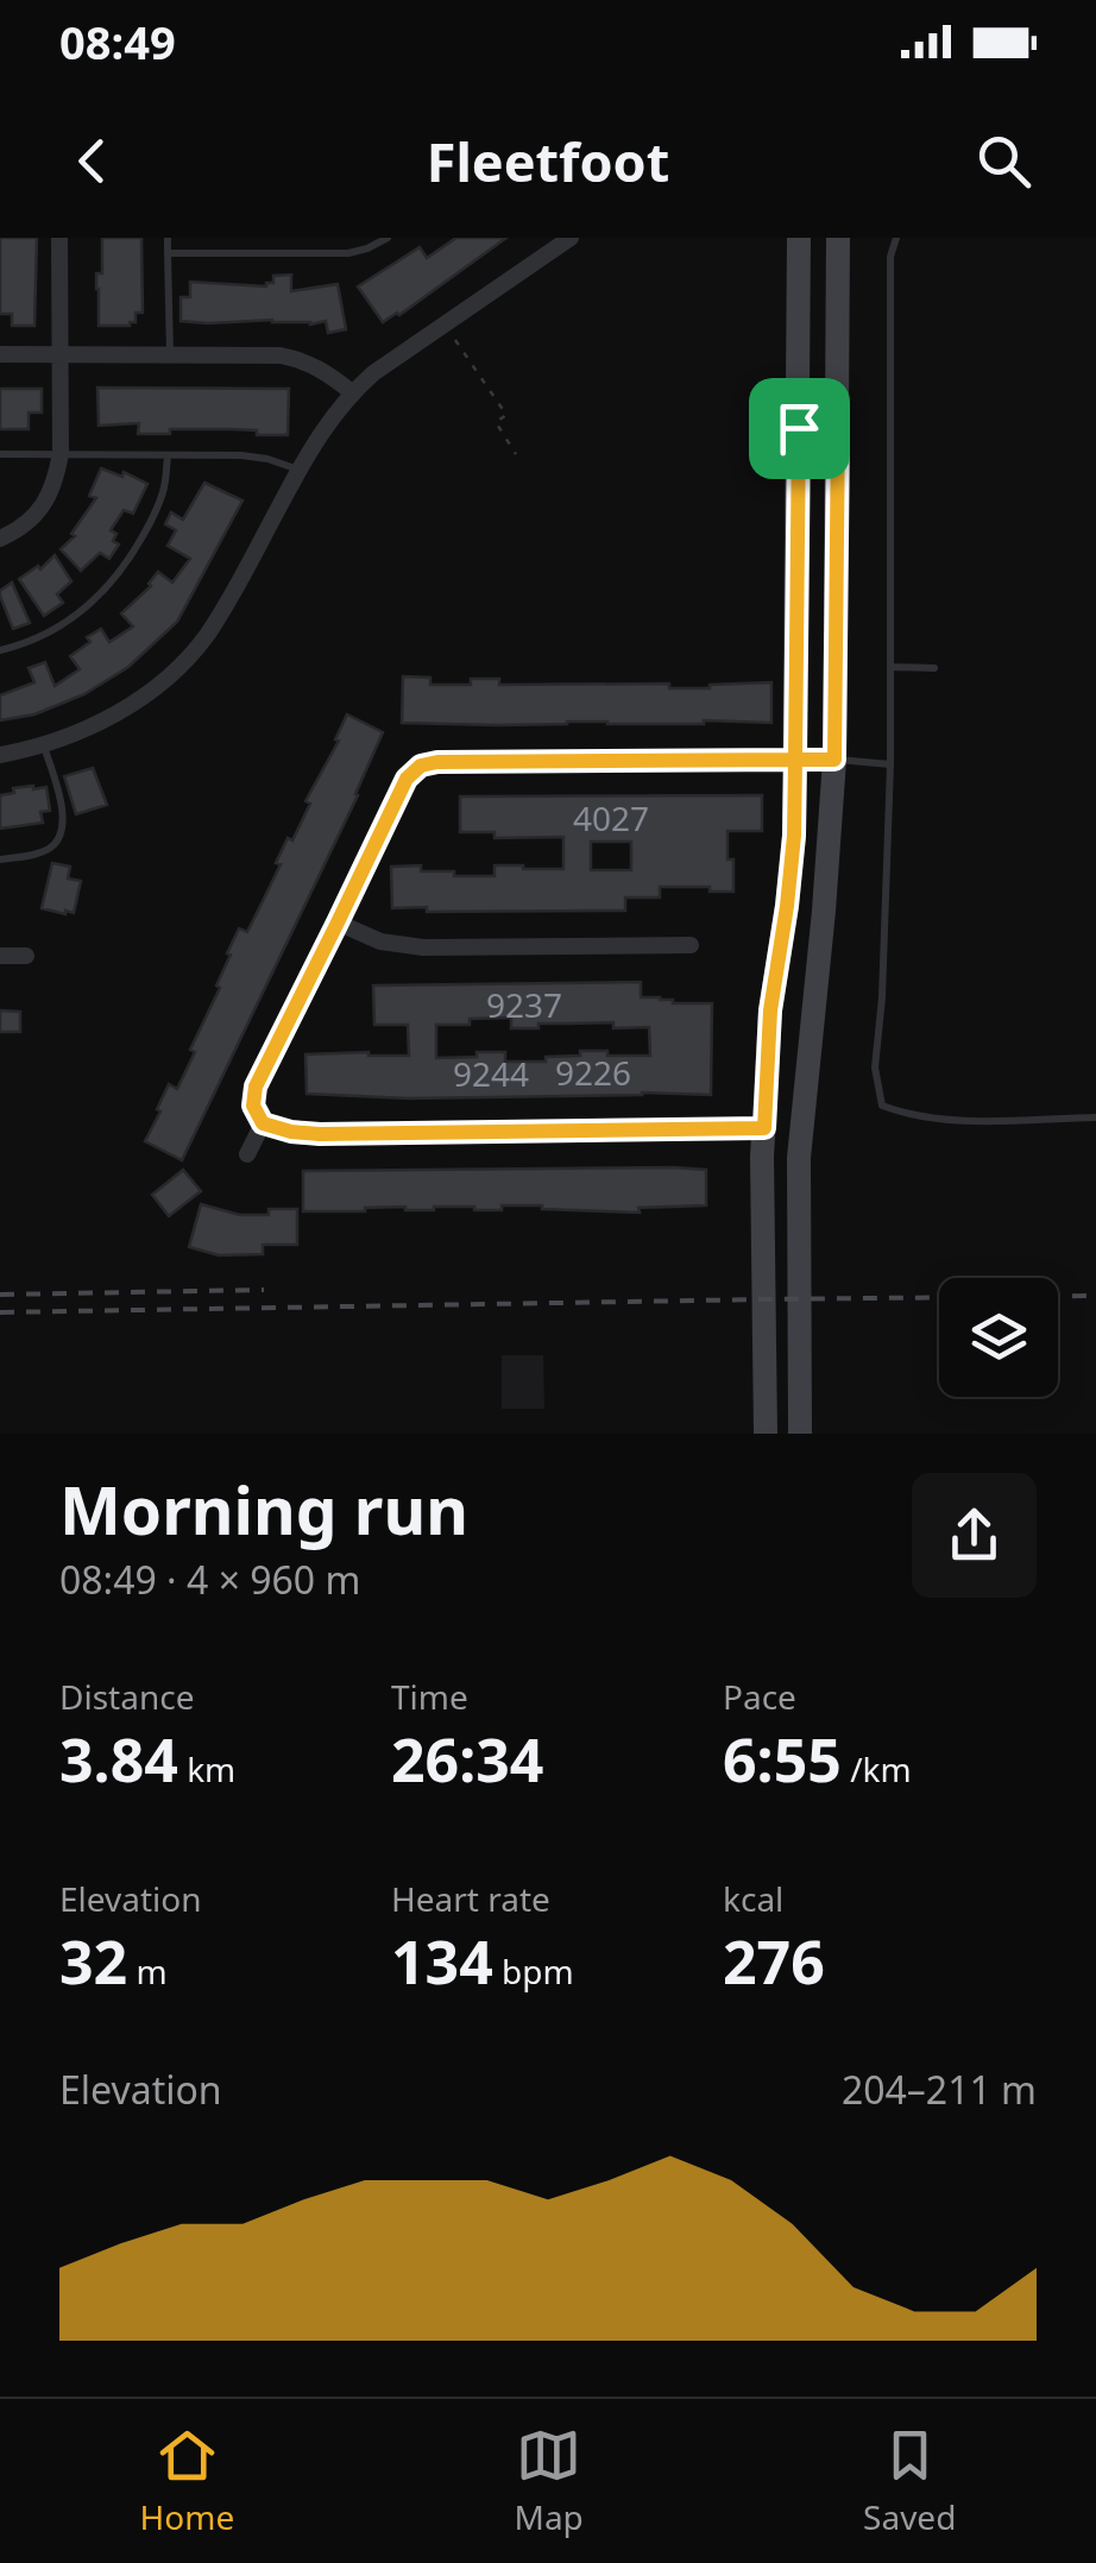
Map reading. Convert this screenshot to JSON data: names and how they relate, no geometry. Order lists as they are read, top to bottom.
{
  "house_numbers": [
    "4027",
    "9237",
    "9226",
    "9244"
  ],
  "page": {
    "status": "08:49",
    "header": "Fleetfoot",
    "heading": ["Morning run", "08:49 · 4 × 960 m"],
    "stats": [
      ["Distance", "3.84 km"],
      ["Time", "26:34"],
      ["Pace", "6:55 /km"],
      ["Elevation", "32 m"],
      ["Heart rate", "134 bpm"],
      ["kcal", "276"]
    ],
    "chart": ["Elevation", "204–211 m"],
    "tabs": ["Home", "Map", "Saved"]
  }
}
